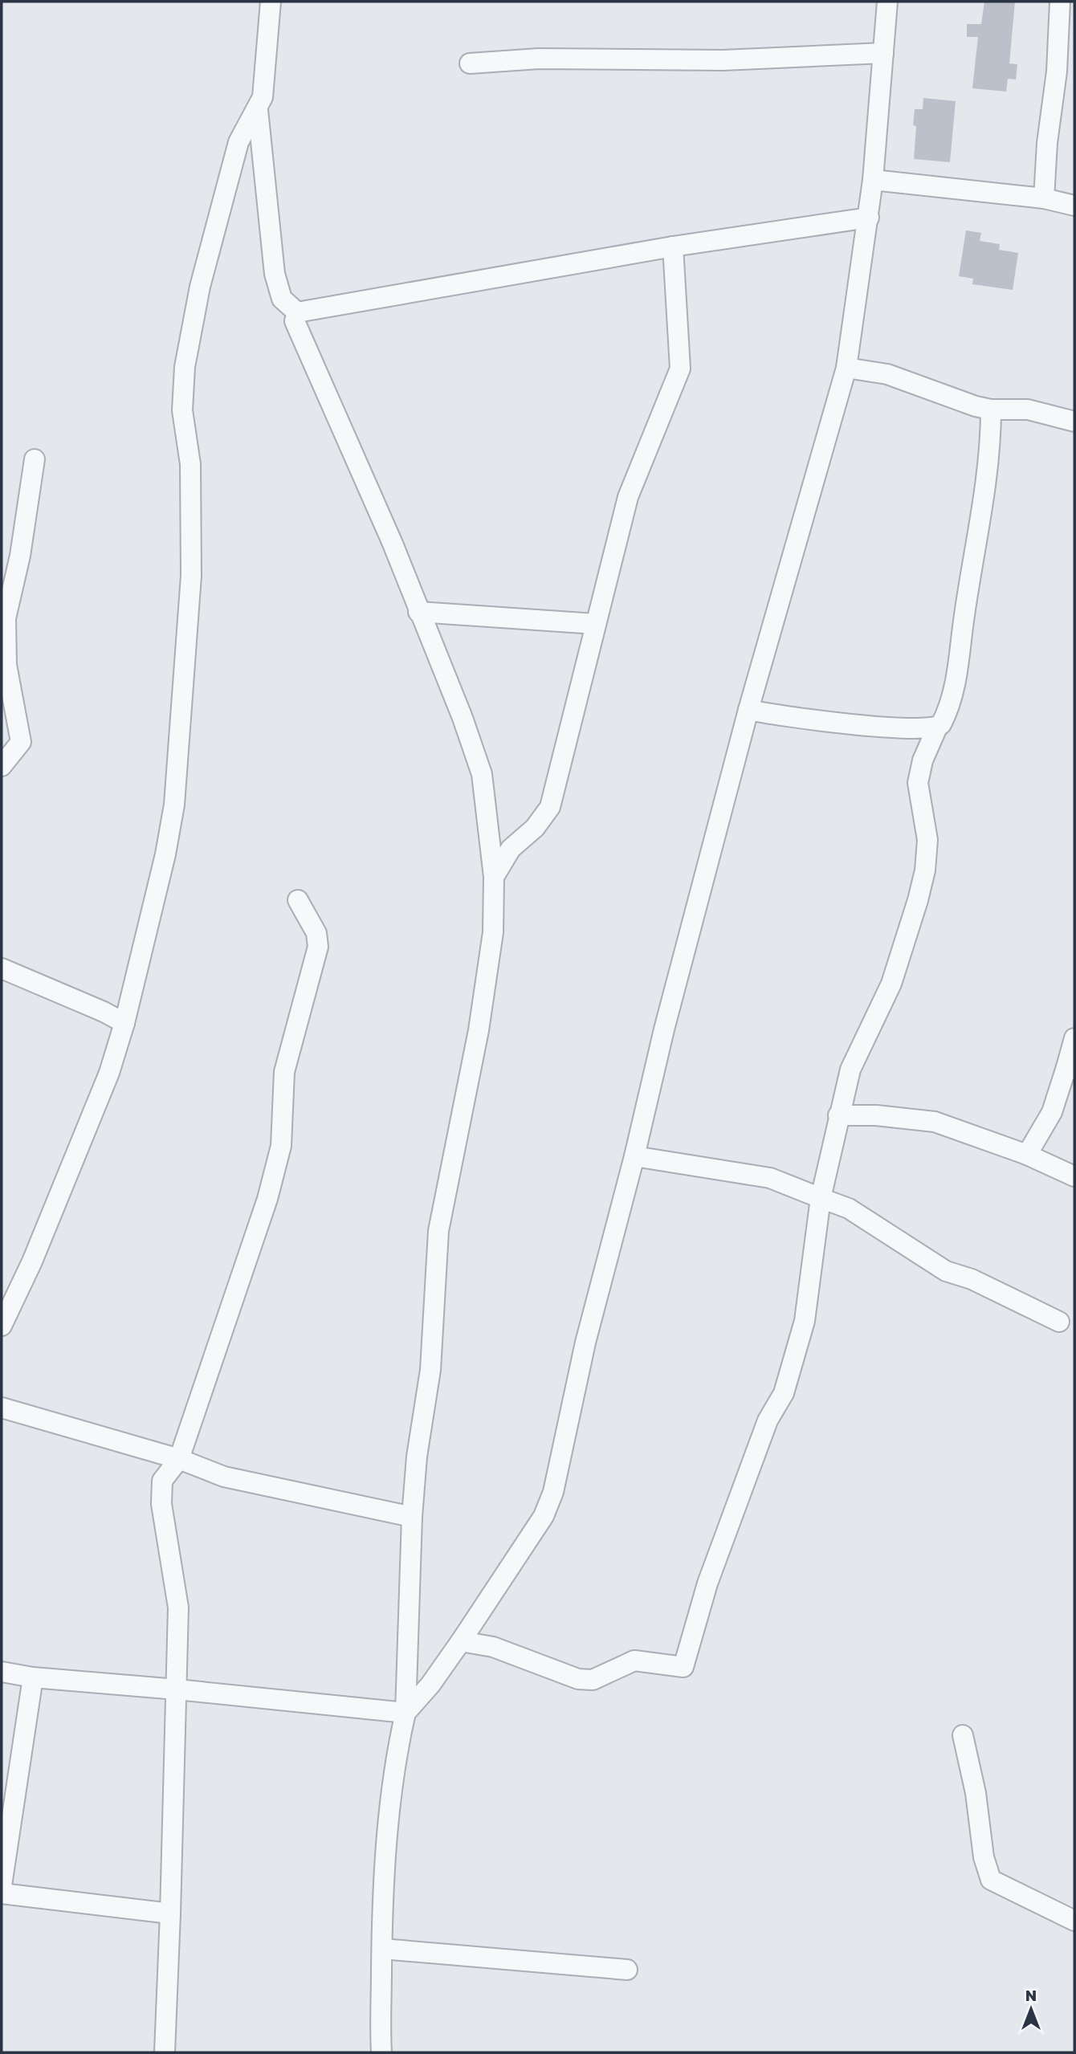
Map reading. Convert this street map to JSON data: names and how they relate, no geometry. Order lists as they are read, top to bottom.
{
  "north": "top"
}
